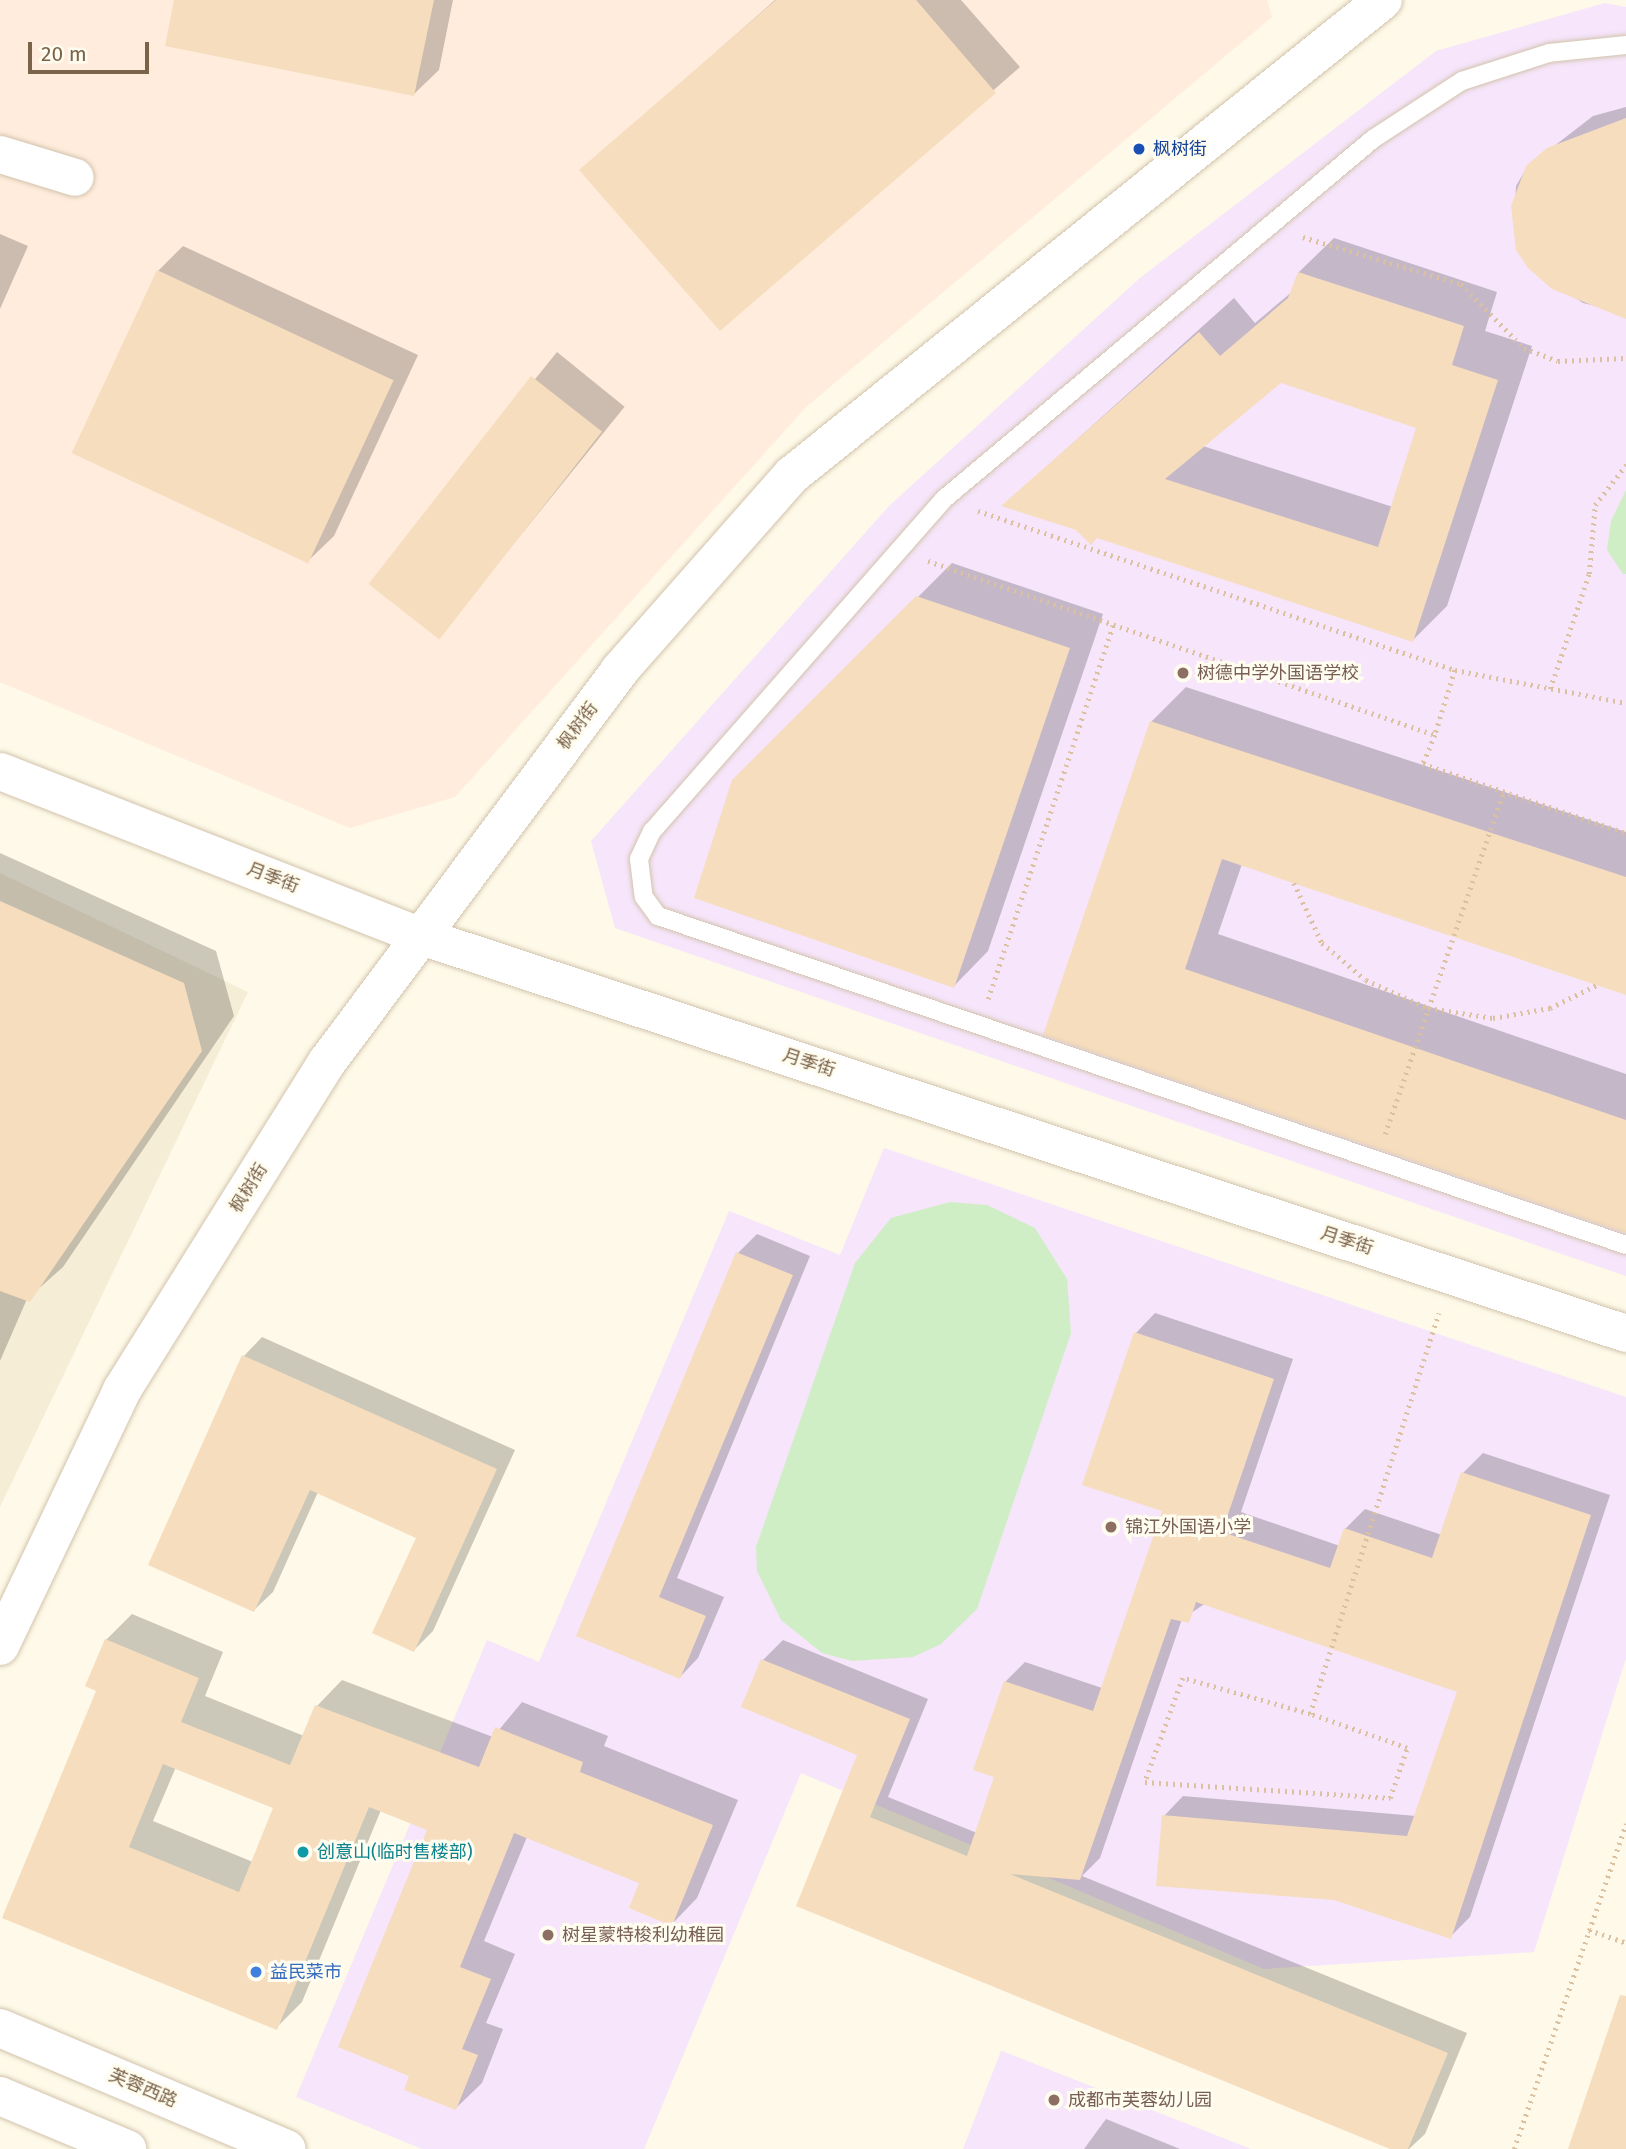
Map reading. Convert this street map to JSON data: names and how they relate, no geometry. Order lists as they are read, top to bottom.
{
  "streets": {
    "street": ["枫树街", "月季街", "芙蓉西路"]
  },
  "crossings": [
    ["枫树街", "月季街"]
  ],
  "places": [
    "枫树街",
    "树德中学外国语学校",
    "锦江外国语小学",
    "创意山(临时售楼部)",
    "树星蒙特梭利幼稚园",
    "益民菜市",
    "成都市芙蓉幼儿园"
  ],
  "scale_bar": "20 m"
}
